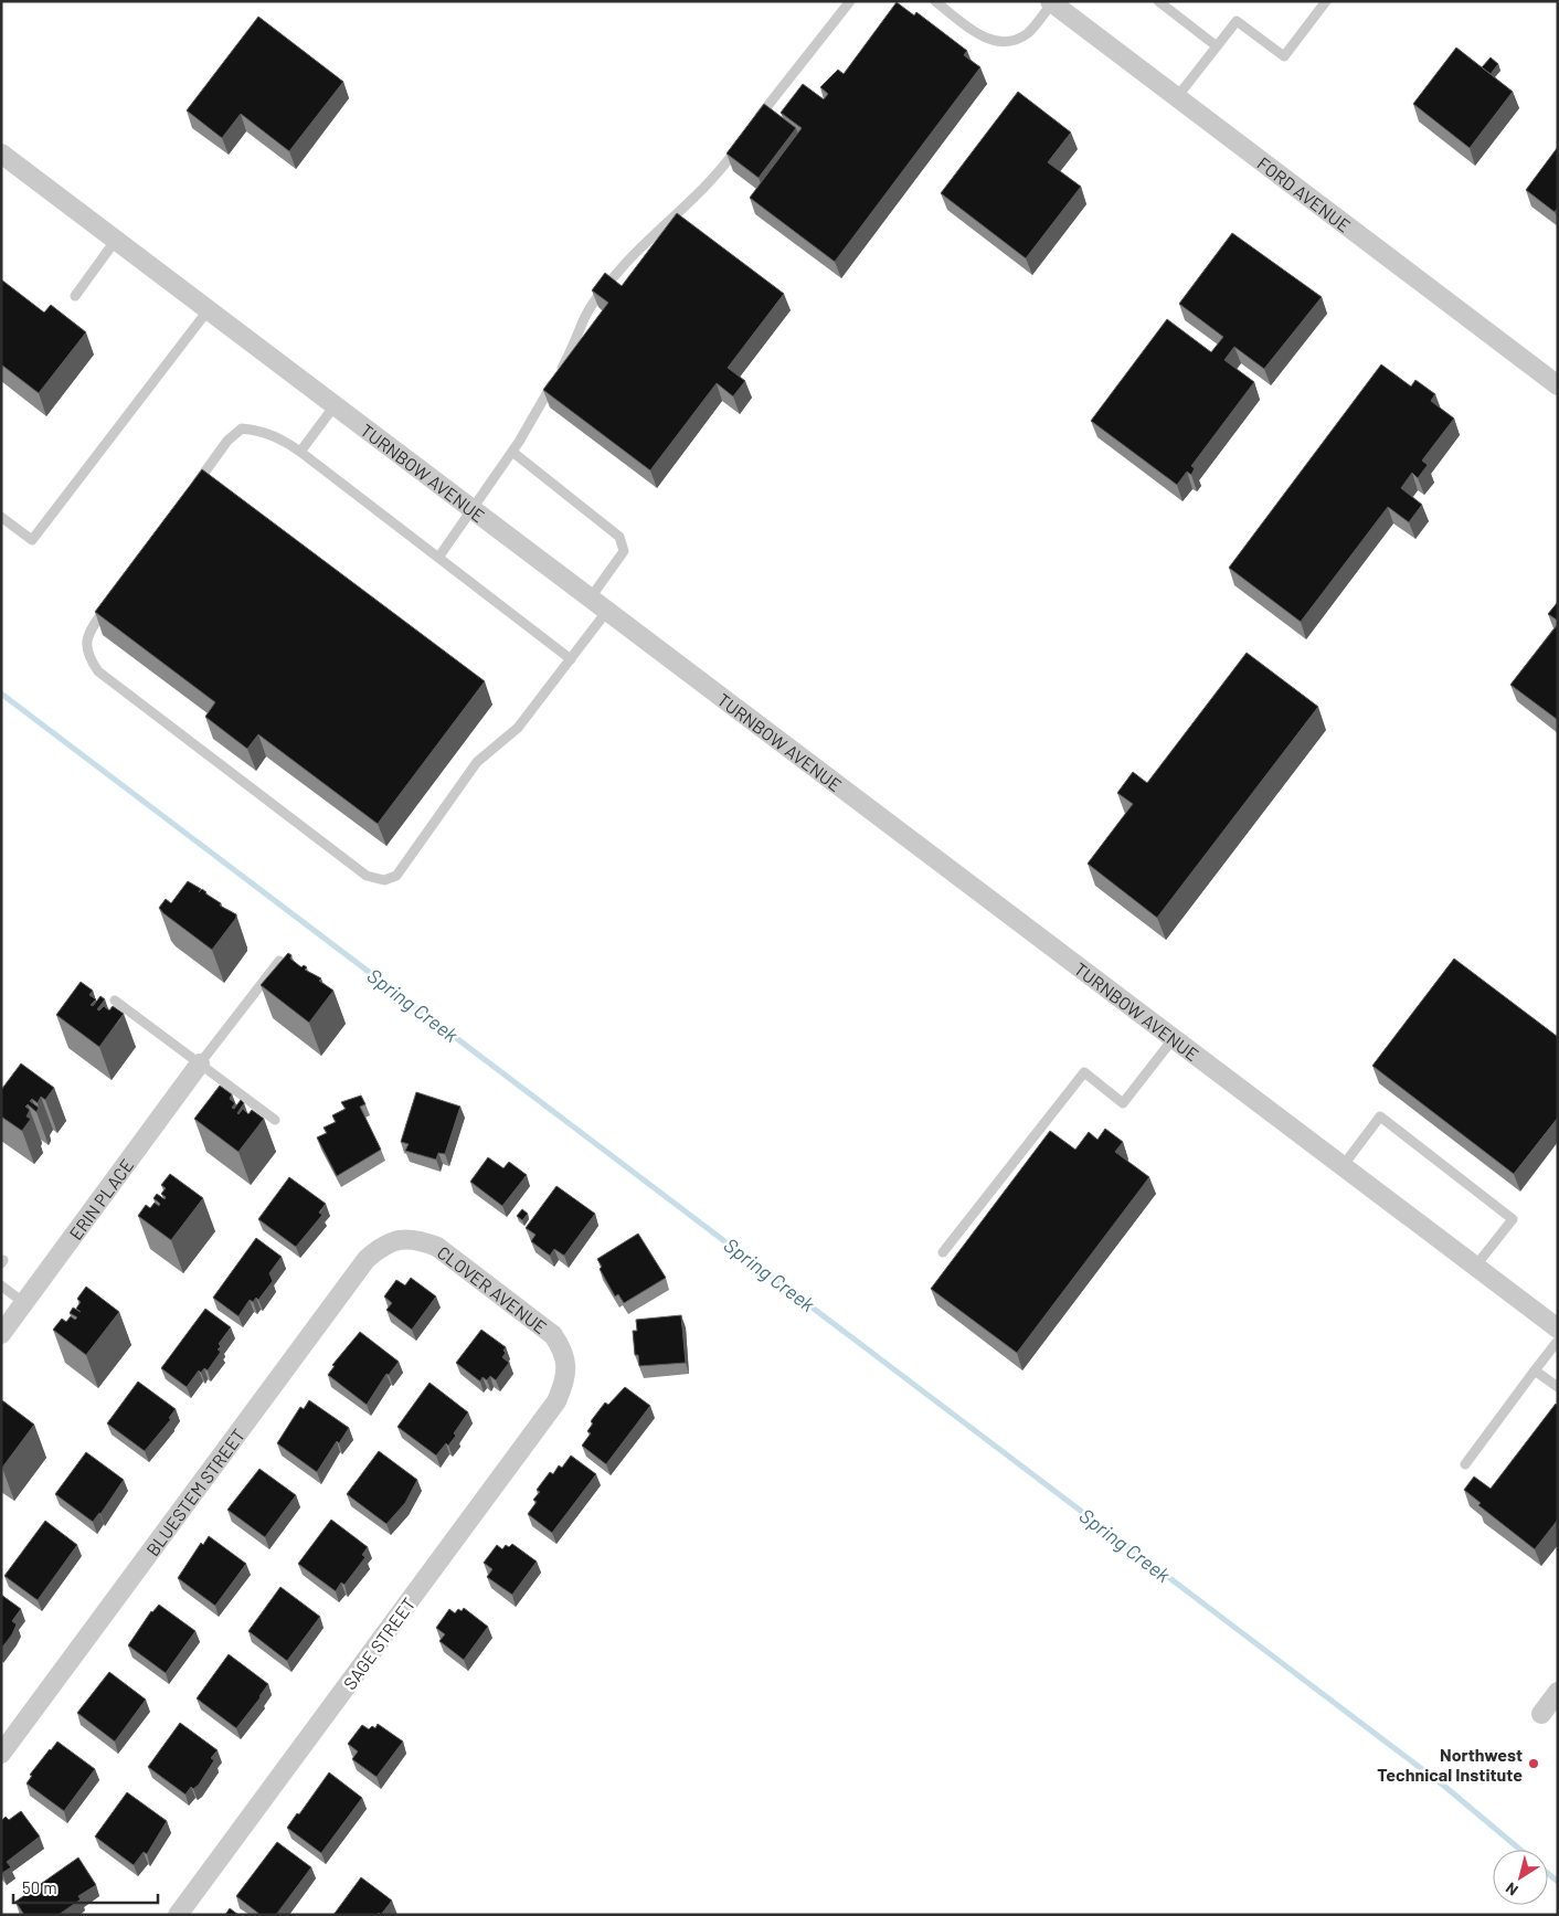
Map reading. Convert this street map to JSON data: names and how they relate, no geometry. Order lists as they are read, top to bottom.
{
  "streets": {
    "street": [
      "FORD AVENUE",
      "TURNBOW AVENUE",
      "ERIN PLACE",
      "CLOVER AVENUE",
      "BLUESTEM STREET",
      "SAGE STREET"
    ]
  },
  "crossings": [
    ["CLOVER AVENUE", "BLUESTEM STREET"],
    ["CLOVER AVENUE", "SAGE STREET"]
  ],
  "water": ["Spring Creek"],
  "places": ["Northwest Technical Institute"],
  "scale_bar": "50 m",
  "north": "bottom left"
}
